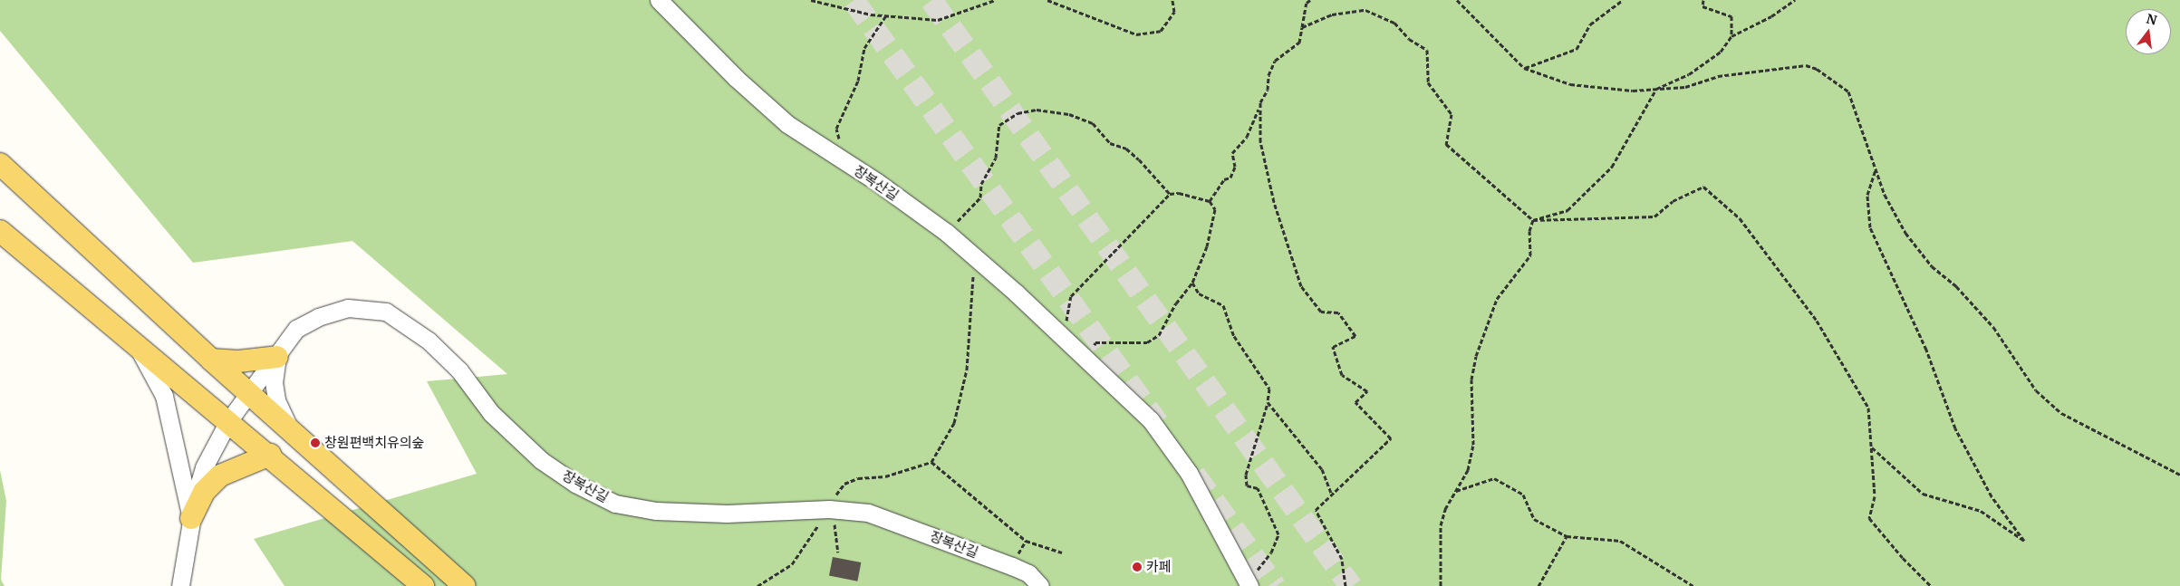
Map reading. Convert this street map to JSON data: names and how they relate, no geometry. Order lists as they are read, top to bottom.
{
  "streets": {
    "street": ["장복산길"]
  },
  "places": ["창원편백치유의숲", "카페"],
  "north": "top"
}
